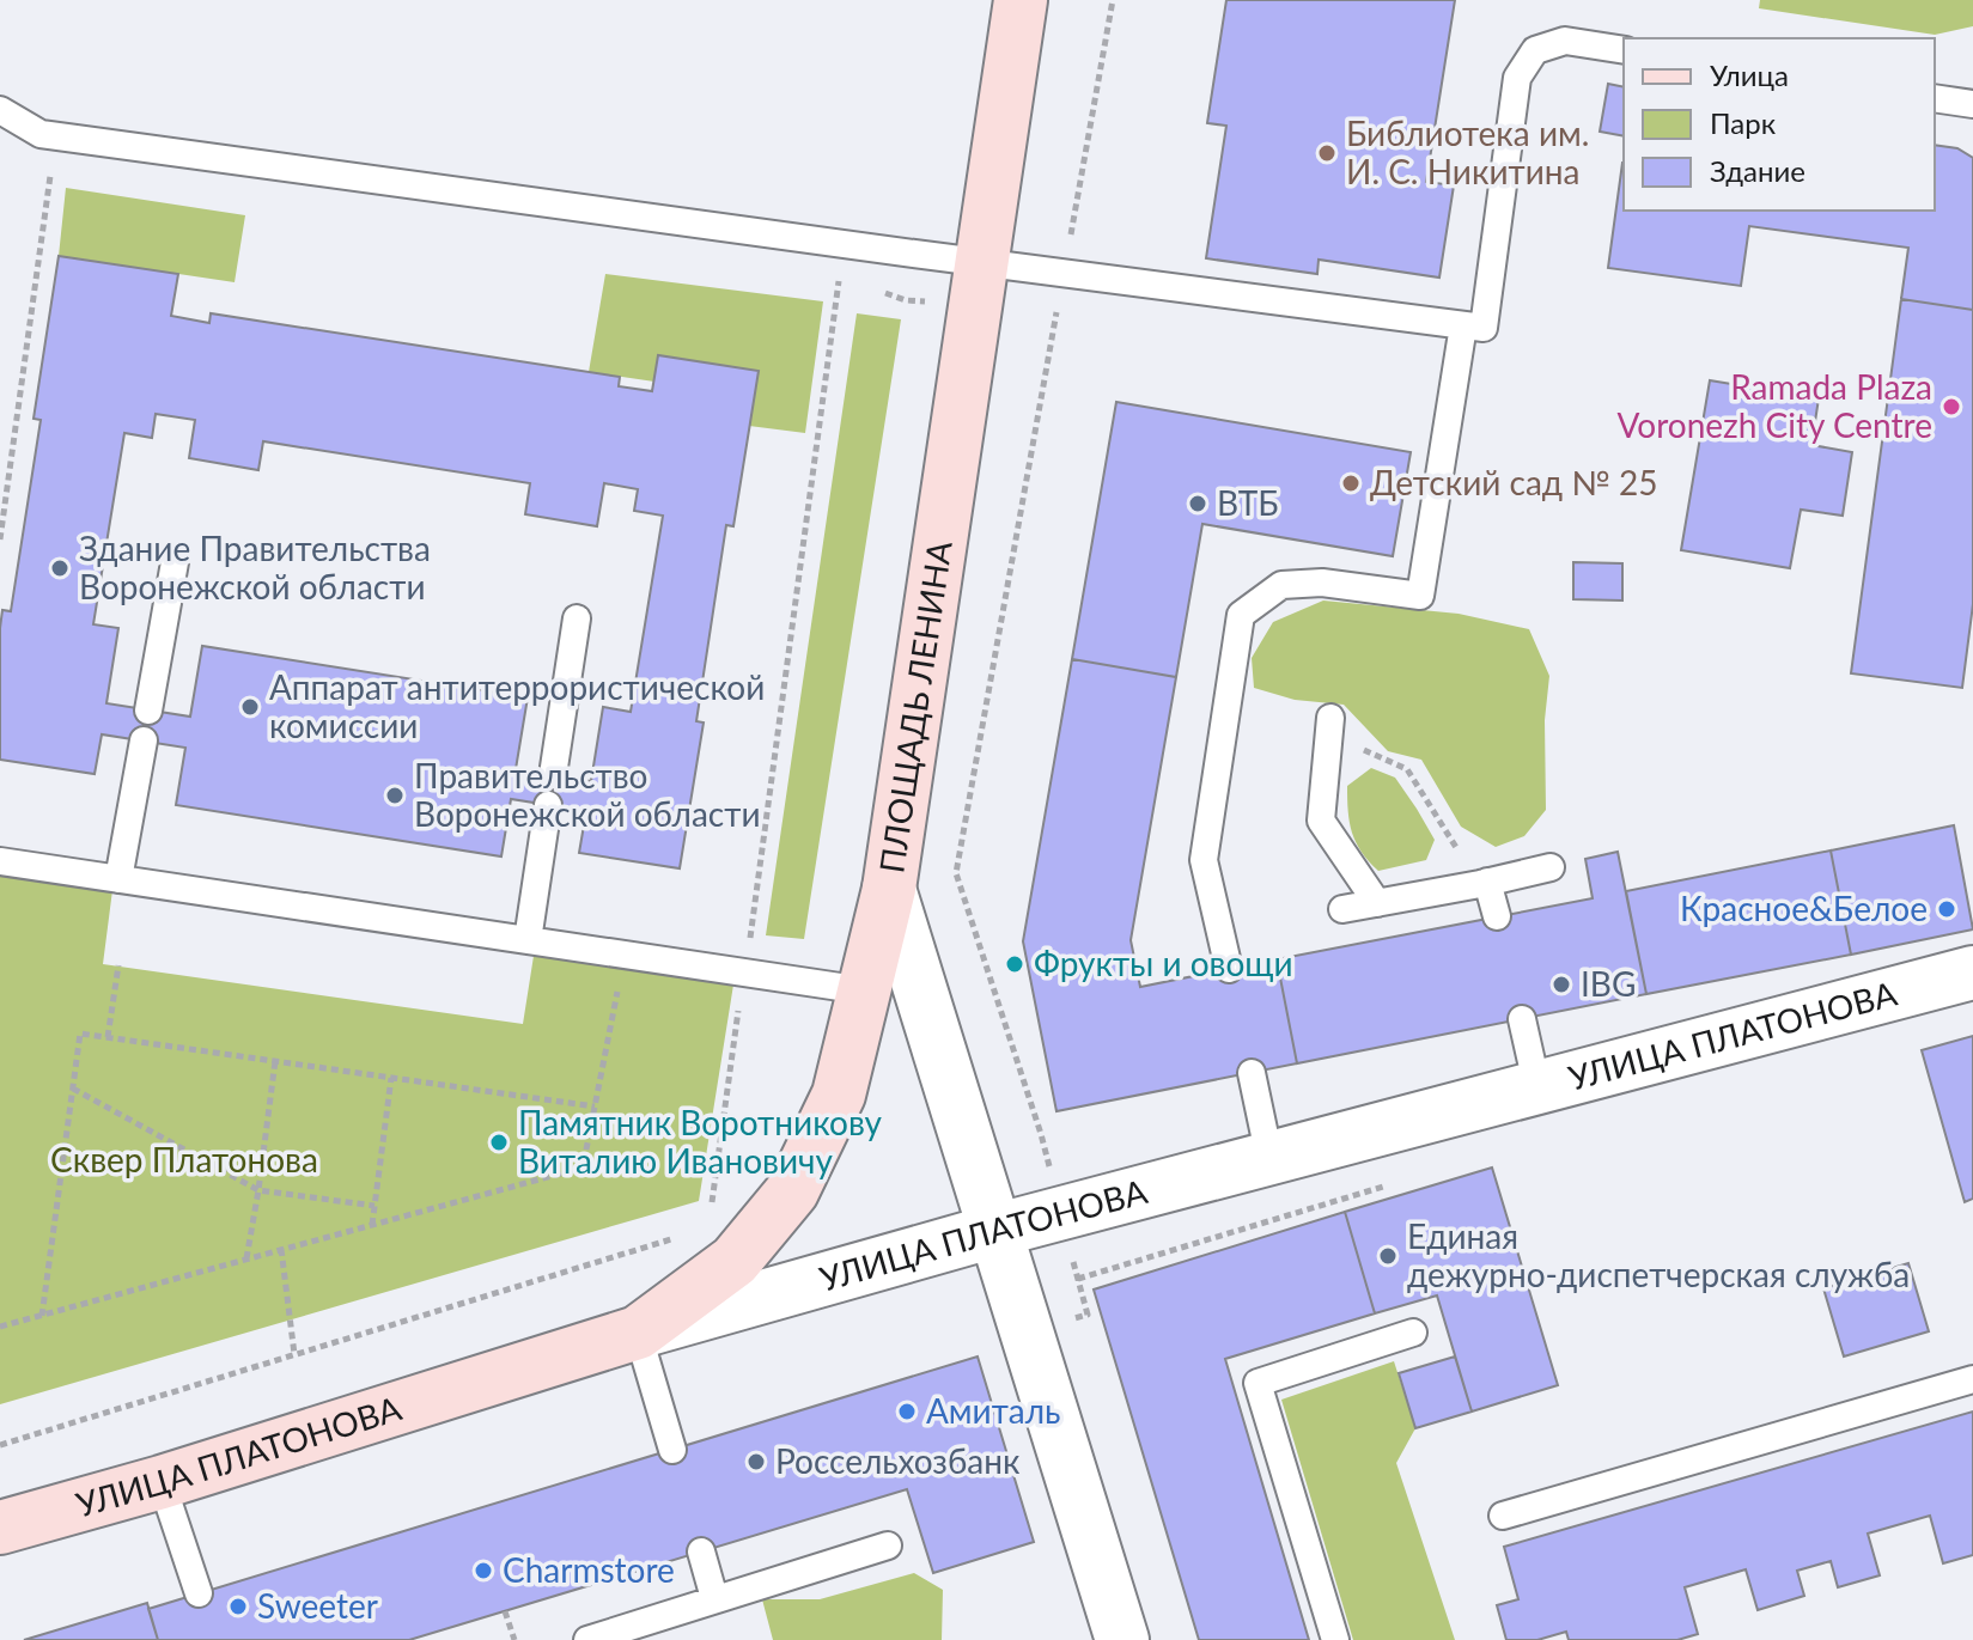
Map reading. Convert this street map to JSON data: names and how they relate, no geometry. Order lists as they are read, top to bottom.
{
  "streets": {
    "main road": ["ПЛОЩАДЬ ЛЕНИНА", "УЛИЦА ПЛАТОНОВА"]
  },
  "crossings": [
    ["ПЛОЩАДЬ ЛЕНИНА", "УЛИЦА ПЛАТОНОВА"]
  ],
  "parks": ["Сквер Платонова"],
  "places": [
    "Библиотека им. И. С. Никитина",
    "Ramada Plaza Voronezh City Centre",
    "Детский сад № 25",
    "ВТБ",
    "Здание Правительства Воронежской области",
    "Аппарат антитеррористической комиссии",
    "Правительство Воронежской области",
    "Красное&Белое",
    "Фрукты и овощи",
    "IBG",
    "Памятник Воротникову Виталию Ивановичу",
    "Единая дежурно-диспетчерская служба",
    "Амиталь",
    "Россельхозбанк",
    "Charmstore",
    "Sweeter"
  ],
  "legend": ["Улица", "Парк", "Здание"]
}
